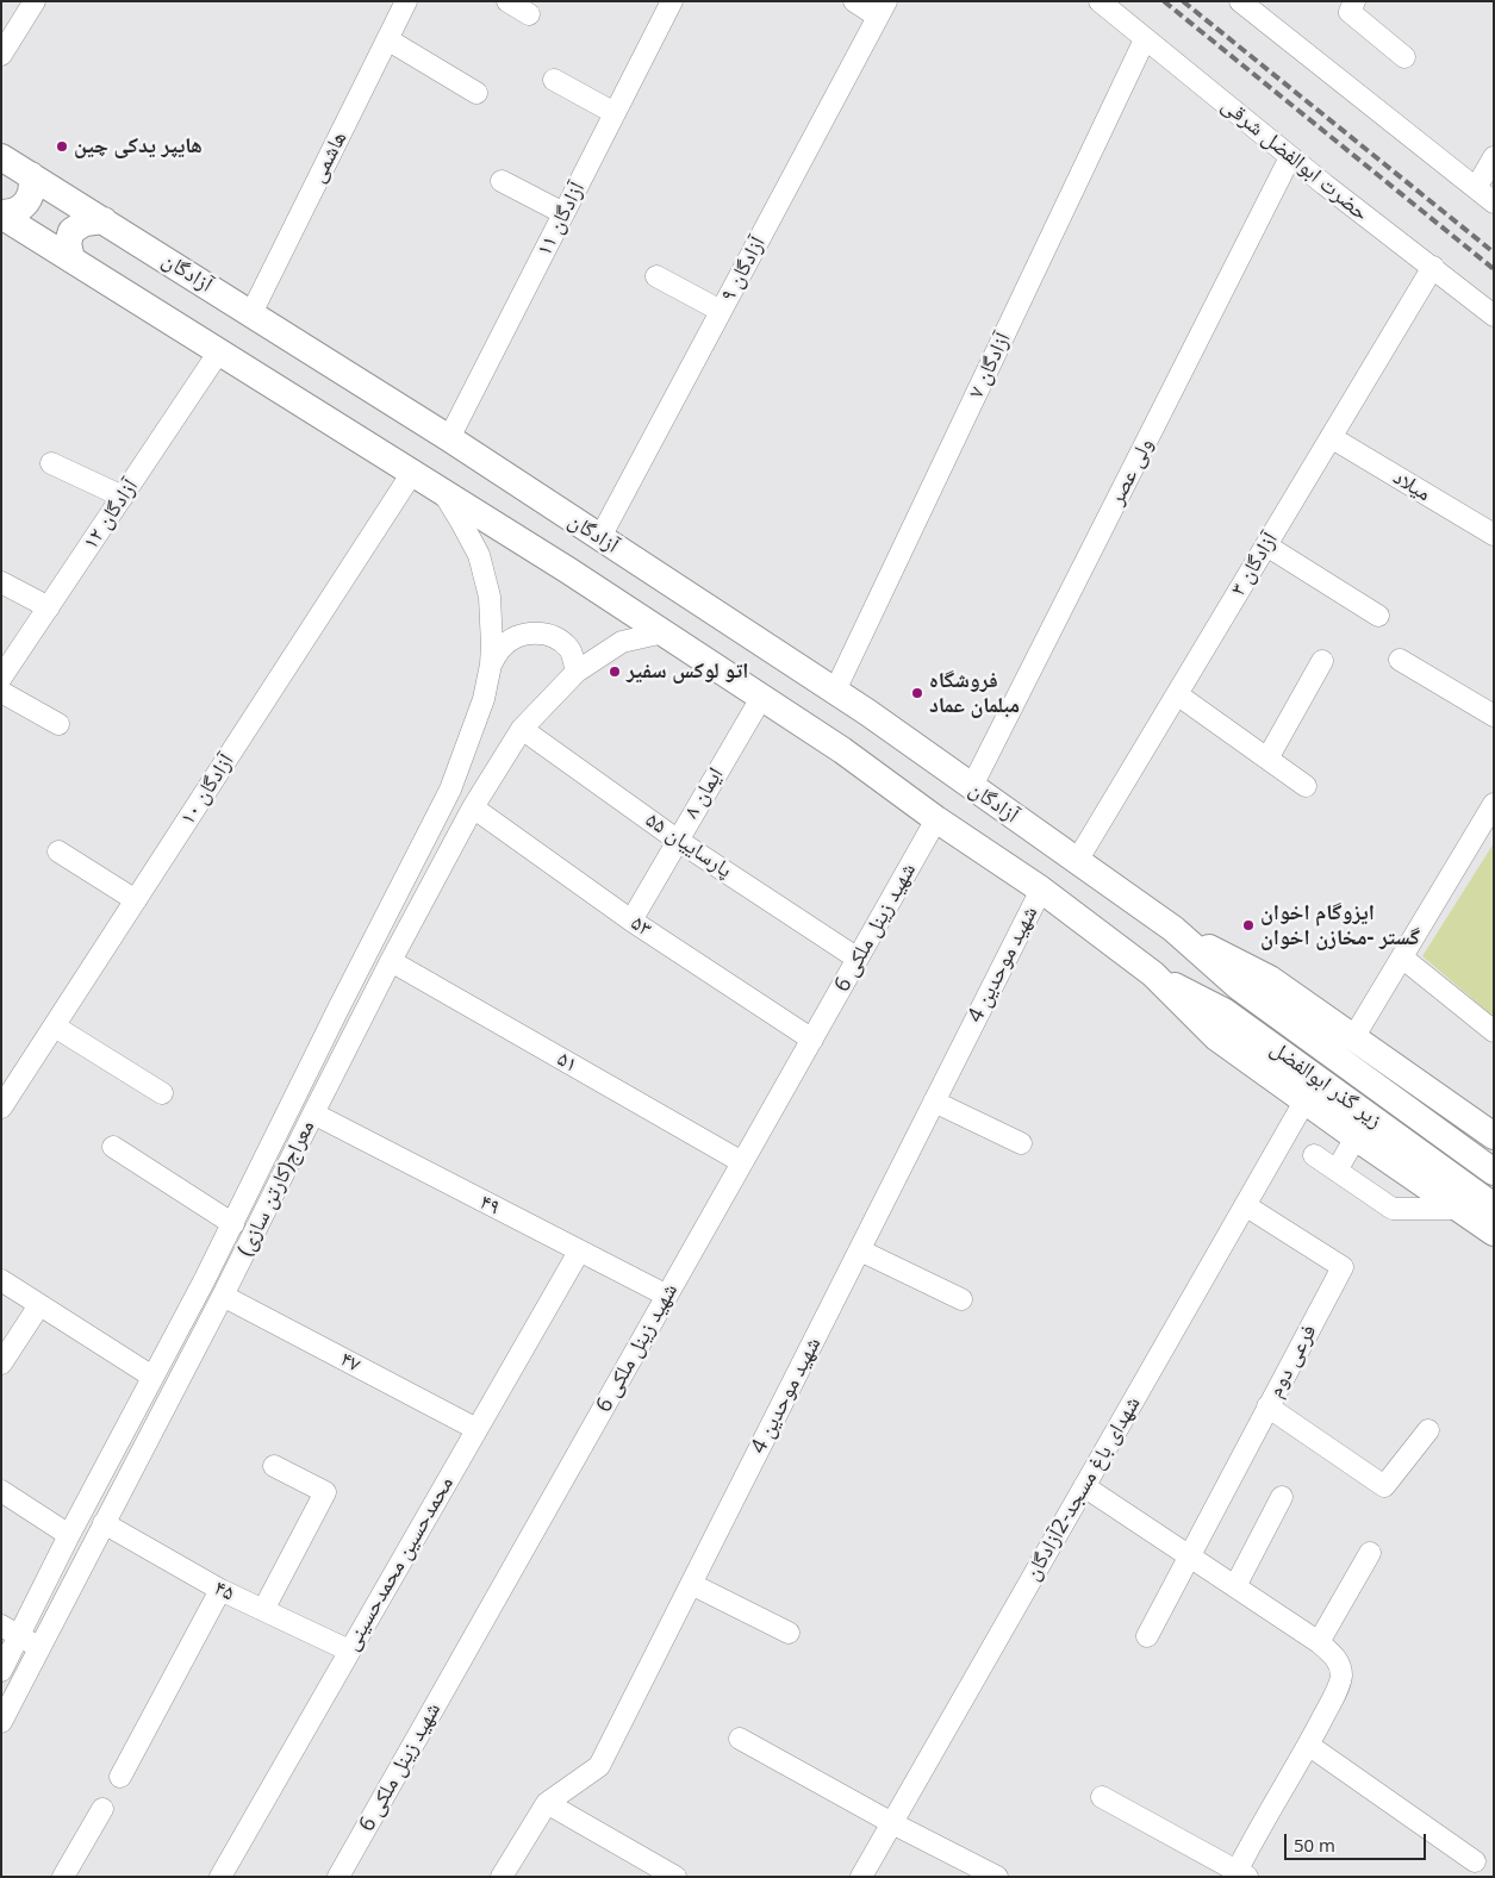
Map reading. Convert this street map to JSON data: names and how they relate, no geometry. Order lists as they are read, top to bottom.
{
  "streets": {
    "main road": ["آزادگان", "زیر گذر ابوالفضل"],
    "street": [
      "هاشمی",
      "حضرت ابوالفضل شرقی",
      "۱۱ آزادگان",
      "۹ آزادگان",
      "۷ آزادگان",
      "ولی عصر",
      "میلاد",
      "۱۲ آزادگان",
      "۳ آزادگان",
      "۱۰ آزادگان",
      "۸ ایمان",
      "پارساییان ۵۵",
      "۵۳",
      "6 شهید زینل ملکی",
      "4 شهید موحدین",
      "۵۱",
      "معراج(کارتن سازی)",
      "۴۹",
      "فرعی دوم",
      "۴۷",
      "شهدای‌ باغ مسجد-2آزادگان",
      "محمدحسین محمدحسینی",
      "۴۵"
    ]
  },
  "crossings": [
    ["هاشمی", "آزادگان"],
    ["حضرت ابوالفضل شرقی", "۷ آزادگان"],
    ["حضرت ابوالفضل شرقی", "ولی عصر"],
    ["حضرت ابوالفضل شرقی", "۳ آزادگان"],
    ["۱۱ آزادگان", "آزادگان"],
    ["۹ آزادگان", "آزادگان"],
    ["آزادگان", "۷ آزادگان"],
    ["آزادگان", "ولی عصر"],
    ["آزادگان", "۳ آزادگان"],
    ["آزادگان", "زیر گذر ابوالفضل"],
    ["میلاد", "۳ آزادگان"],
    ["۸ ایمان", "پارساییان ۵۵"],
    ["۸ ایمان", "۵۳"],
    ["پارساییان ۵۵", "6 شهید زینل ملکی"],
    ["پارساییان ۵۵", "معراج(کارتن سازی)"],
    ["۵۳", "6 شهید زینل ملکی"],
    ["۵۳", "معراج(کارتن سازی)"],
    ["6 شهید زینل ملکی", "۵۱"],
    ["6 شهید زینل ملکی", "۴۹"],
    ["۵۱", "معراج(کارتن سازی)"],
    ["معراج(کارتن سازی)", "۴۹"],
    ["معراج(کارتن سازی)", "۴۷"],
    ["معراج(کارتن سازی)", "۴۵"],
    ["۴۹", "محمدحسین محمدحسینی"],
    ["فرعی دوم", "شهدای‌ باغ مسجد-2آزادگان"],
    ["۴۷", "محمدحسین محمدحسینی"],
    ["محمدحسین محمدحسینی", "۴۵"]
  ],
  "places": [
    "هایپر یدکی چین",
    "اتو لوکس سفیر",
    "فروشگاه مبلمان عماد",
    "ایزوگام اخوان گستر -مخازن اخوان"
  ],
  "scale_bar": "50 m"
}
